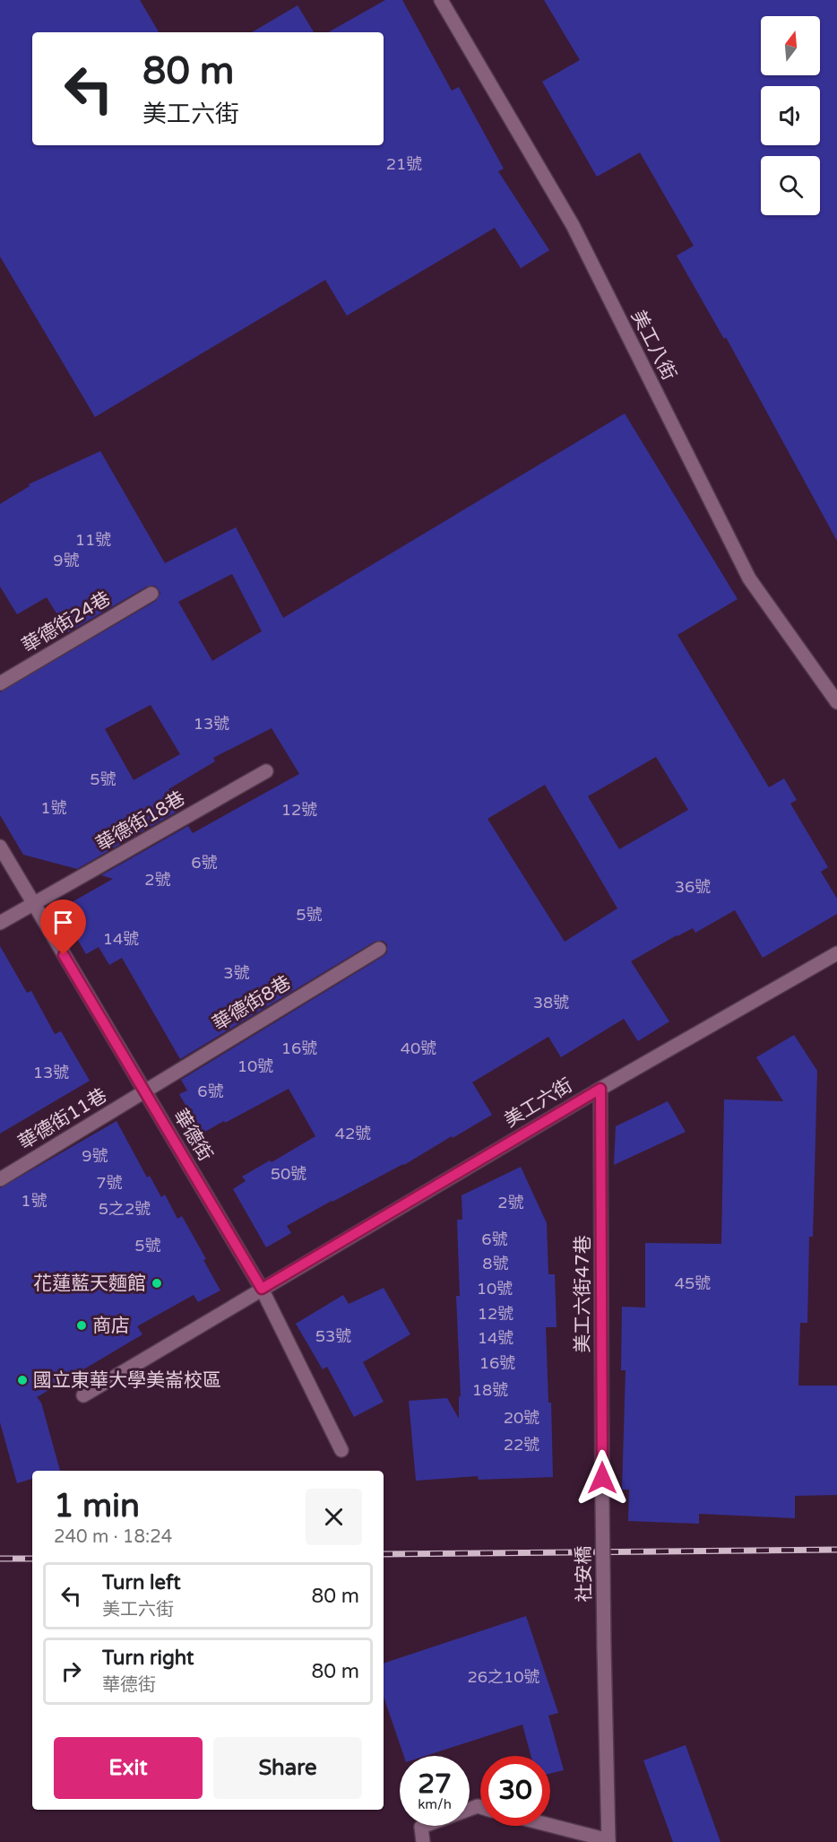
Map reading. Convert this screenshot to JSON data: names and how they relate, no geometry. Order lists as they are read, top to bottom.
{
  "streets": {
    "street": [
      "美工八街",
      "華德街24巷",
      "華德街18巷",
      "華德街8巷",
      "美工六街",
      "華德街11巷",
      "華德街",
      "美工六街47巷",
      "社安橋"
    ]
  },
  "crossings": [
    ["華德街18巷", "華德街"],
    ["華德街8巷", "華德街11巷"],
    ["華德街8巷", "華德街"],
    ["美工六街", "華德街"],
    ["美工六街", "美工六街47巷"],
    ["華德街11巷", "華德街"],
    ["美工六街47巷", "社安橋"]
  ],
  "places": ["花蓮藍天麵館", "商店", "國立東華大學美崙校區"],
  "house_numbers": [
    "21號",
    "11號",
    "9號",
    "13號",
    "5號",
    "1號",
    "12號",
    "6號",
    "2號",
    "36號",
    "5號",
    "14號",
    "3號",
    "38號",
    "16號",
    "40號",
    "10號",
    "13號",
    "6號",
    "42號",
    "9號",
    "50號",
    "7號",
    "1號",
    "2號",
    "5之2號",
    "6號",
    "5號",
    "8號",
    "45號",
    "10號",
    "12號",
    "53號",
    "14號",
    "16號",
    "18號",
    "20號",
    "22號",
    "26之10號"
  ],
  "north": "top",
  "page": {
    "turn": ["80 m", "美工六街"],
    "heading": ["1 min", "240 m · 18:24"],
    "list": [
      {
        "name": "Turn left",
        "note": "美工六街",
        "value": "80 m"
      },
      {
        "name": "Turn right",
        "note": "華德街",
        "value": "80 m"
      }
    ],
    "buttons": ["Exit", "Share"],
    "speed": "27 km/h",
    "limit": "30"
  }
}
